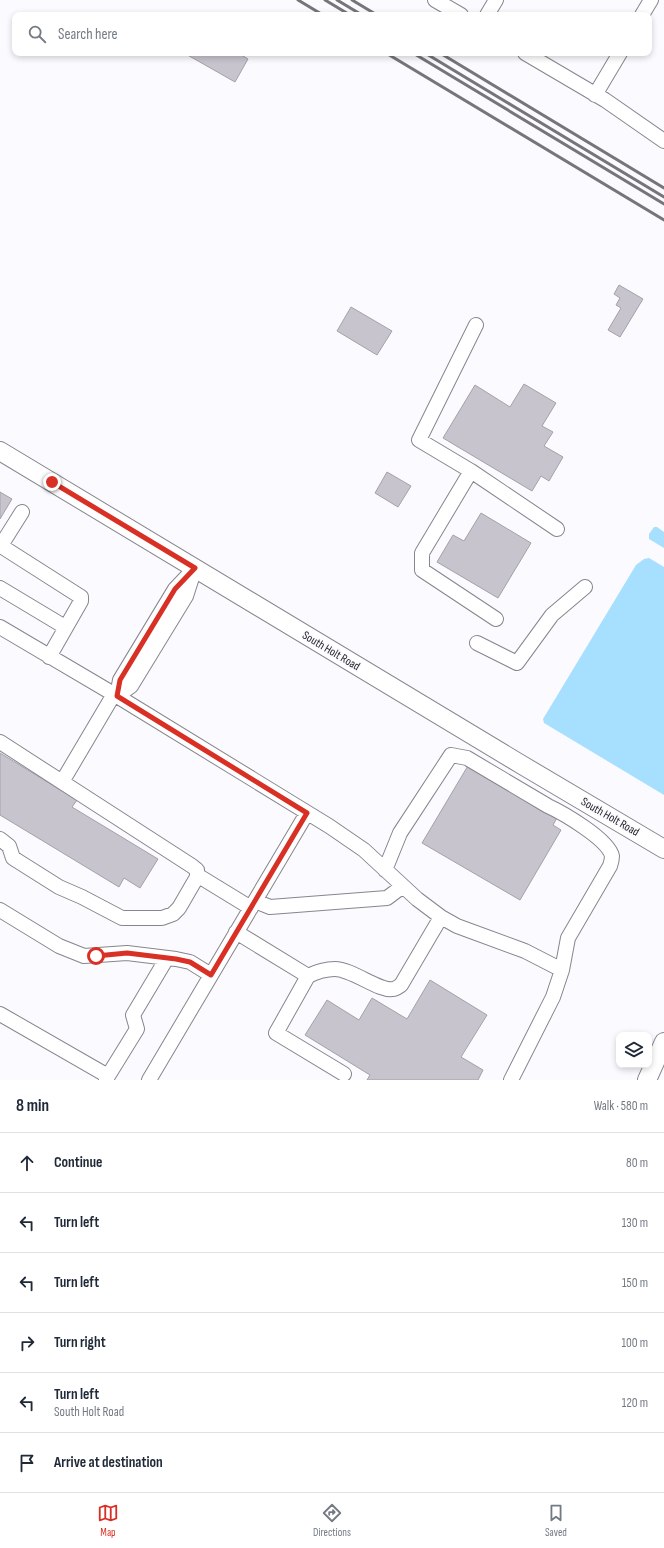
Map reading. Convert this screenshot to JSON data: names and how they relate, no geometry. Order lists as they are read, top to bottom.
{
  "streets": {
    "main road": ["South Holt Road"]
  },
  "page": {
    "search": "Search here",
    "heading": ["8 min", "Walk · 580 m"],
    "list": [
      ["Continue", "80 m"],
      ["Turn left", "130 m"],
      ["Turn left", "150 m"],
      ["Turn right", "100 m"],
      ["Turn left", "South Holt Road", "120 m"],
      "Arrive at destination"
    ],
    "nav": ["Map", "Directions", "Saved"]
  }
}
